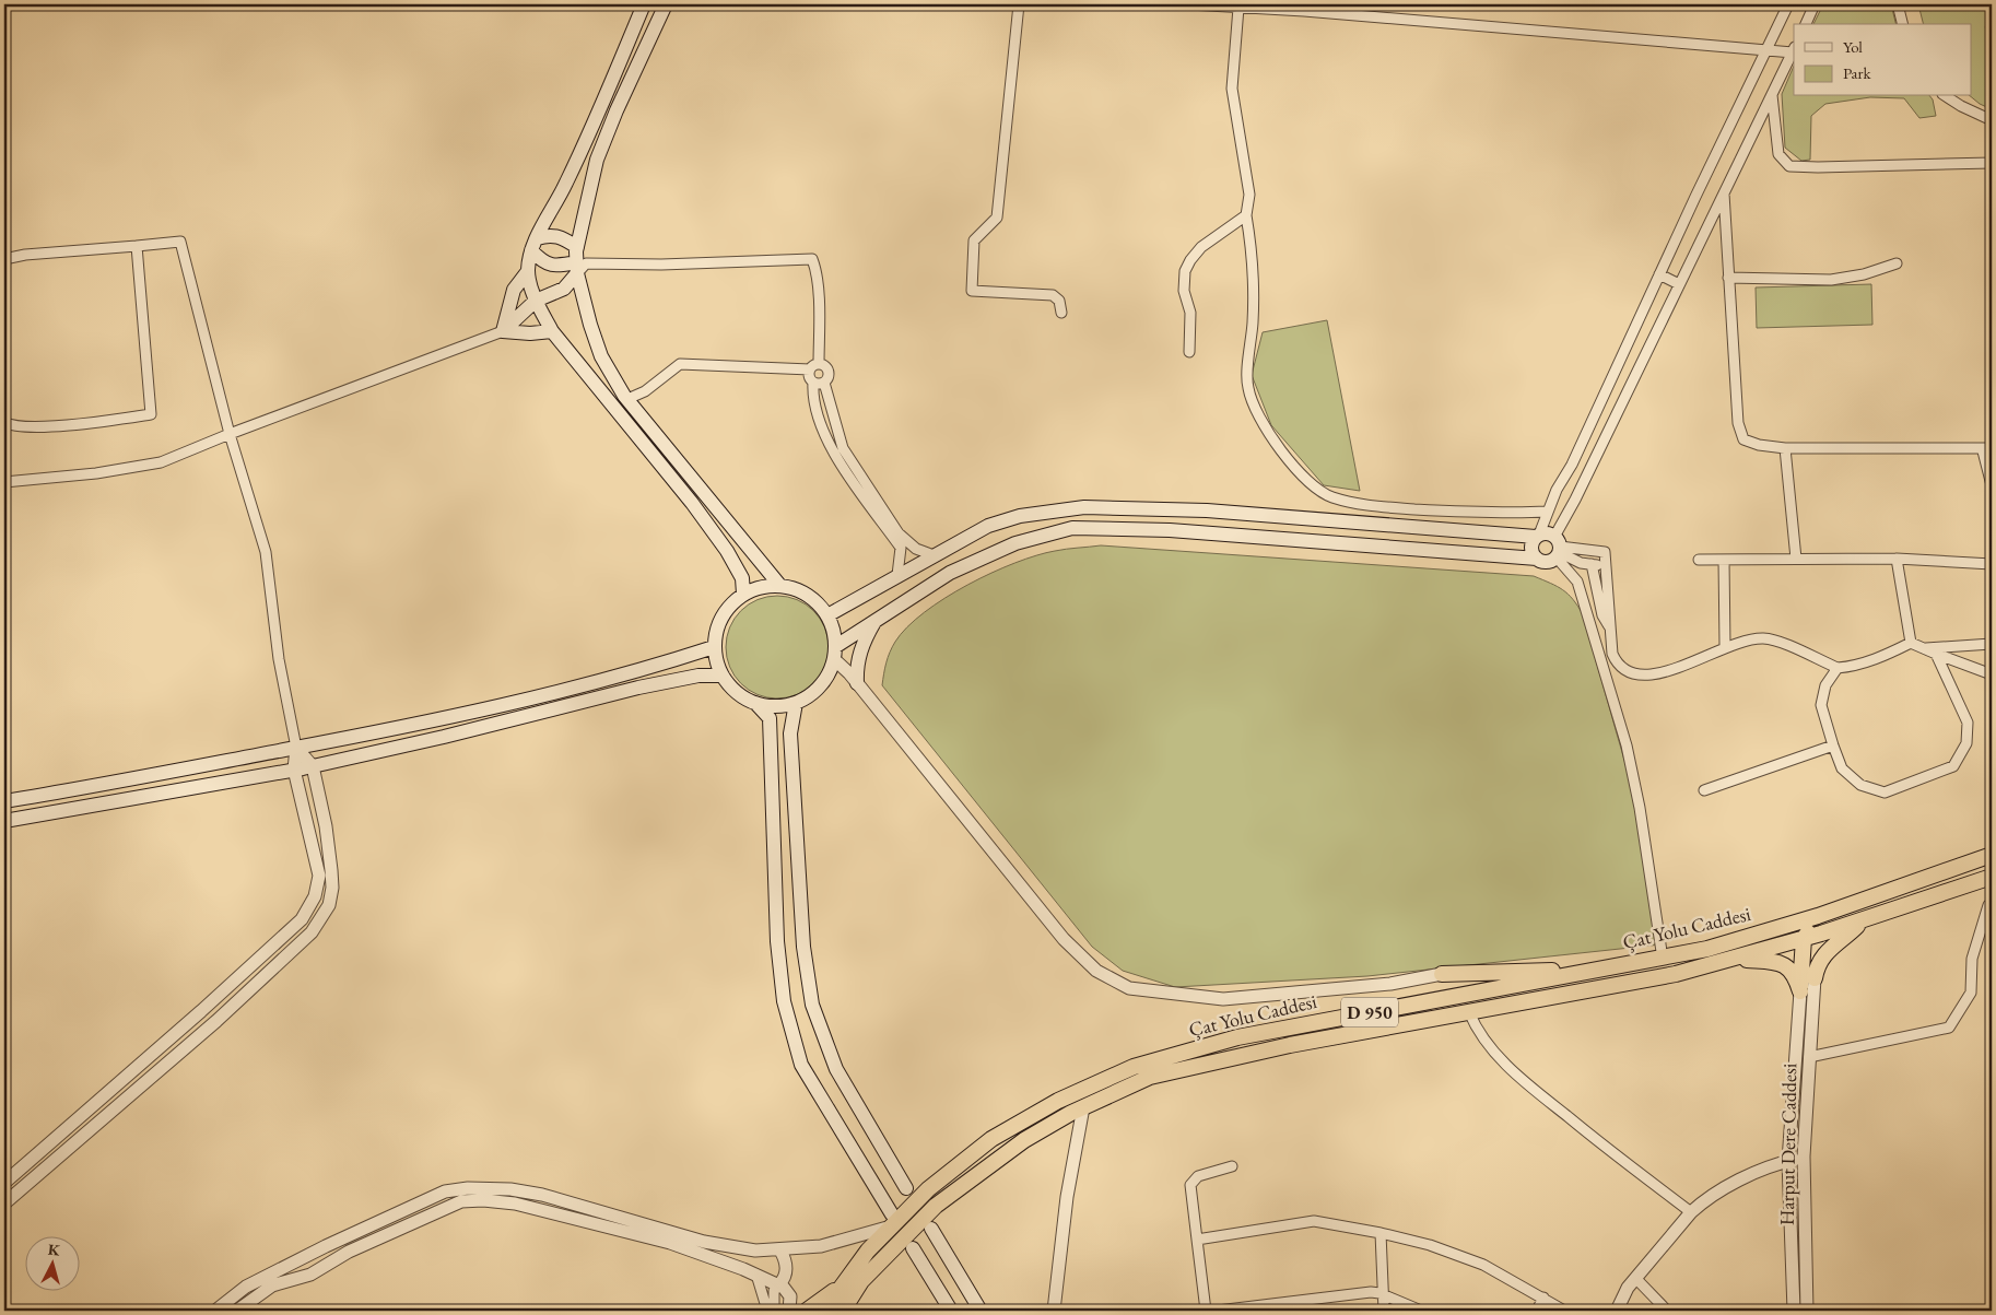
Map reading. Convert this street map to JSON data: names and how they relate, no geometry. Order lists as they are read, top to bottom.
{
  "streets": {
    "highway": ["Çat Yolu Caddesi", "D 950"],
    "street": ["Harput Dere Caddesi"]
  },
  "legend": ["Yol", "Park"],
  "north": "top"
}
